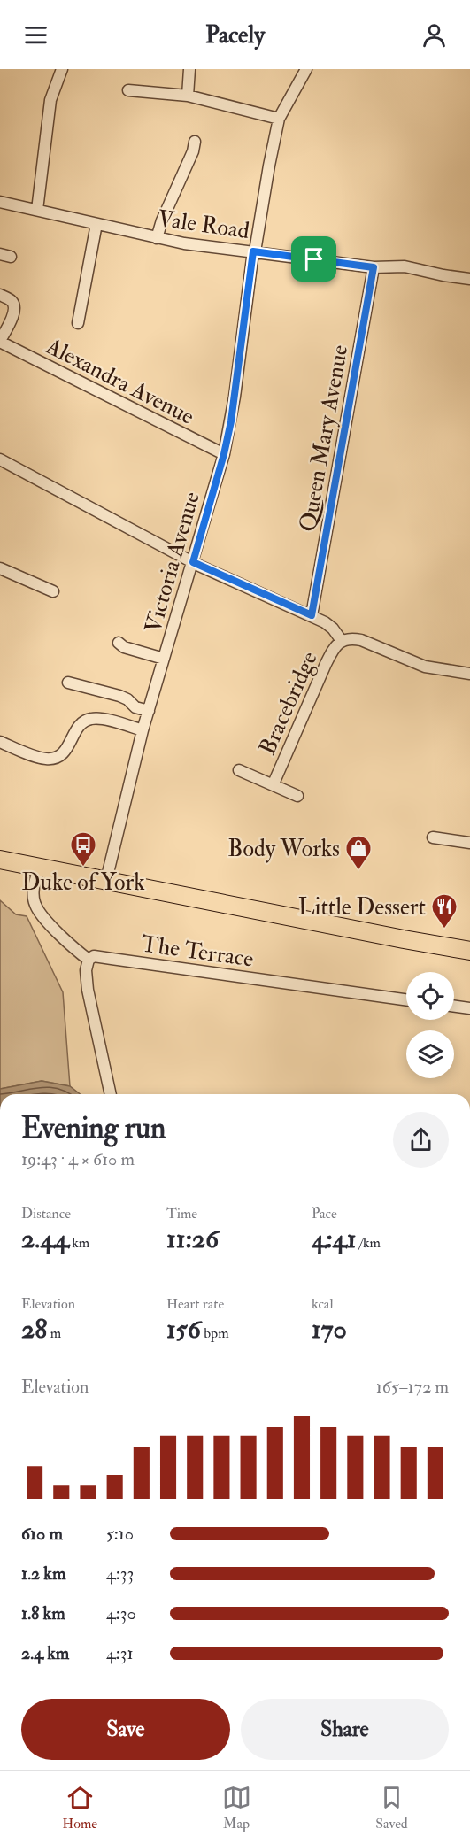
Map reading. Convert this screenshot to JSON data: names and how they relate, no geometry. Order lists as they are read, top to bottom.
{
  "streets": {
    "street": [
      "Vale Road",
      "Alexandra Avenue",
      "Queen Mary Avenue",
      "Victoria Avenue",
      "Bracebridge",
      "The Terrace"
    ]
  },
  "crossings": [
    ["Vale Road", "Queen Mary Avenue"],
    ["Vale Road", "Victoria Avenue"],
    ["Alexandra Avenue", "Victoria Avenue"]
  ],
  "places": {
    "bus stop": ["Duke of York"],
    "shop": ["Body Works"],
    "restaurant": ["Little Dessert"]
  },
  "page": {
    "header": "Pacely",
    "heading": ["Evening run", "19:43 · 4 × 610 m"],
    "stats": [
      ["Distance", "2.44 km"],
      ["Time", "11:26"],
      ["Pace", "4:41 /km"],
      ["Elevation", "28 m"],
      ["Heart rate", "156 bpm"],
      ["kcal", "170"]
    ],
    "chart": ["Elevation", "165–172 m"],
    "list": [
      {
        "name": "610 m",
        "note": "5:10"
      },
      {
        "name": "1.2 km",
        "note": "4:33"
      },
      {
        "name": "1.8 km",
        "note": "4:30"
      },
      {
        "name": "2.4 km",
        "note": "4:31"
      }
    ],
    "buttons": ["Save", "Share"],
    "tabs": ["Home", "Map", "Saved"]
  }
}
